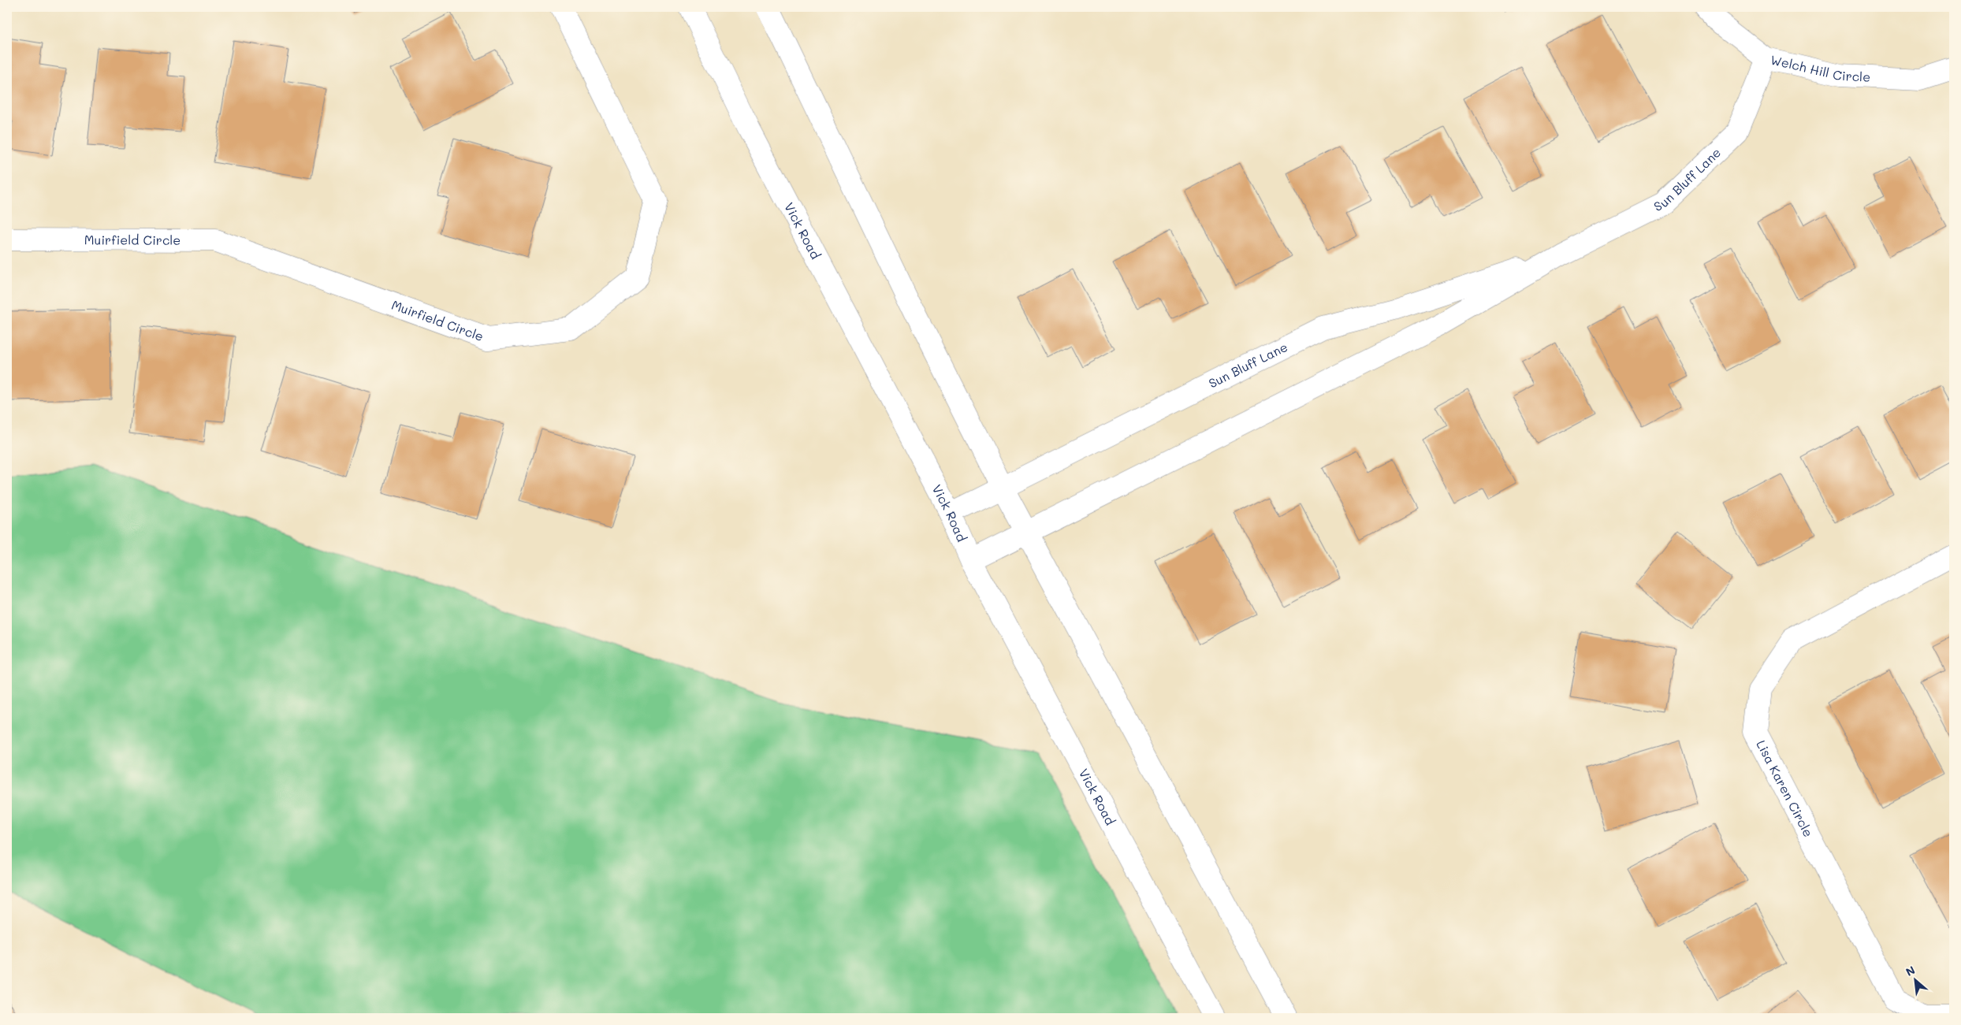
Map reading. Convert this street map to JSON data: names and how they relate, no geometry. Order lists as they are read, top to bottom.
{
  "streets": {
    "street": [
      "Welch Hill Circle",
      "Sun Bluff Lane",
      "Vick Road",
      "Muirfield Circle",
      "Lisa Karen Circle"
    ]
  },
  "crossings": [
    ["Welch Hill Circle", "Sun Bluff Lane"],
    ["Sun Bluff Lane", "Vick Road"]
  ],
  "north": "top left"
}
